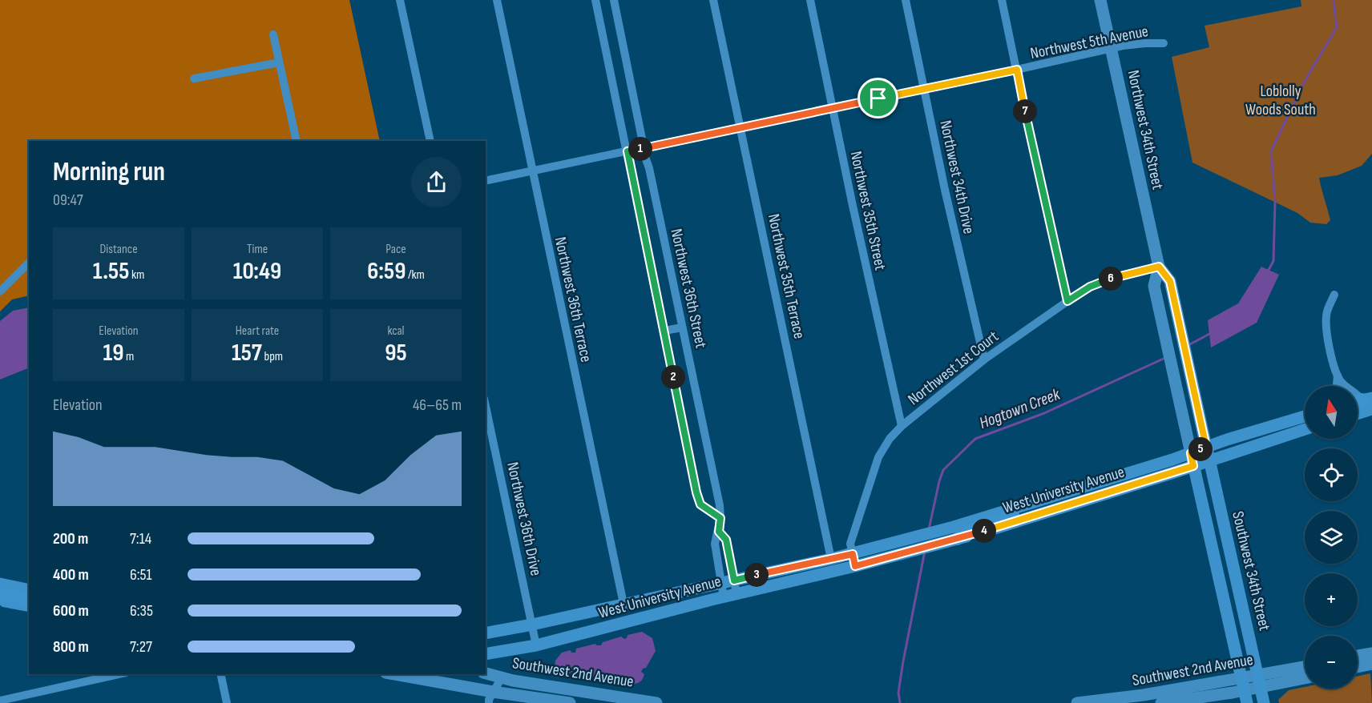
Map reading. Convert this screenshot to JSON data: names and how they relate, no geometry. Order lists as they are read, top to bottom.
{
  "streets": {
    "main road": [
      "Northwest 34th Street",
      "West University Avenue",
      "Southwest 34th Street",
      "Southwest 2nd Avenue"
    ],
    "street": [
      "Northwest 5th Avenue",
      "Northwest 34th Drive",
      "Northwest 35th Street",
      "Northwest 35th Terrace",
      "Northwest 36th Street",
      "Northwest 36th Terrace",
      "Northwest 1st Court",
      "Northwest 36th Drive"
    ]
  },
  "crossings": [
    ["Northwest 5th Avenue", "Northwest 34th Street"],
    ["Northwest 5th Avenue", "Northwest 34th Drive"],
    ["Northwest 5th Avenue", "Northwest 35th Street"],
    ["Northwest 5th Avenue", "Northwest 35th Terrace"],
    ["Northwest 5th Avenue", "Northwest 36th Street"],
    ["Northwest 5th Avenue", "Northwest 36th Terrace"],
    ["Northwest 34th Street", "Northwest 1st Court"],
    ["Northwest 34th Street", "West University Avenue"],
    ["Northwest 34th Street", "Southwest 34th Street"],
    ["Northwest 34th Drive", "Northwest 1st Court"],
    ["Northwest 35th Street", "Northwest 1st Court"],
    ["Northwest 35th Terrace", "West University Avenue"],
    ["Northwest 36th Street", "West University Avenue"],
    ["Northwest 36th Terrace", "West University Avenue"],
    ["Northwest 1st Court", "West University Avenue"],
    ["West University Avenue", "Northwest 36th Drive"],
    ["West University Avenue", "Southwest 34th Street"],
    ["Southwest 34th Street", "Southwest 2nd Avenue"]
  ],
  "water": ["Hogtown Creek"],
  "parks": ["Loblolly Woods South"],
  "north": "top",
  "page": {
    "pins": [
      "7",
      "1",
      "6",
      "2",
      "5",
      "4",
      "3"
    ],
    "heading": ["Morning run", "09:47"],
    "stats": [
      ["Distance", "1.55 km"],
      ["Time", "10:49"],
      ["Pace", "6:59 /km"],
      ["Elevation", "19 m"],
      ["Heart rate", "157 bpm"],
      ["kcal", "95"]
    ],
    "map_buttons": ["+", "−"],
    "chart": ["Elevation", "46–65 m"],
    "list": [
      {
        "name": "200 m",
        "note": "7:14"
      },
      {
        "name": "400 m",
        "note": "6:51"
      },
      {
        "name": "600 m",
        "note": "6:35"
      },
      {
        "name": "800 m",
        "note": "7:27"
      }
    ]
  }
}
